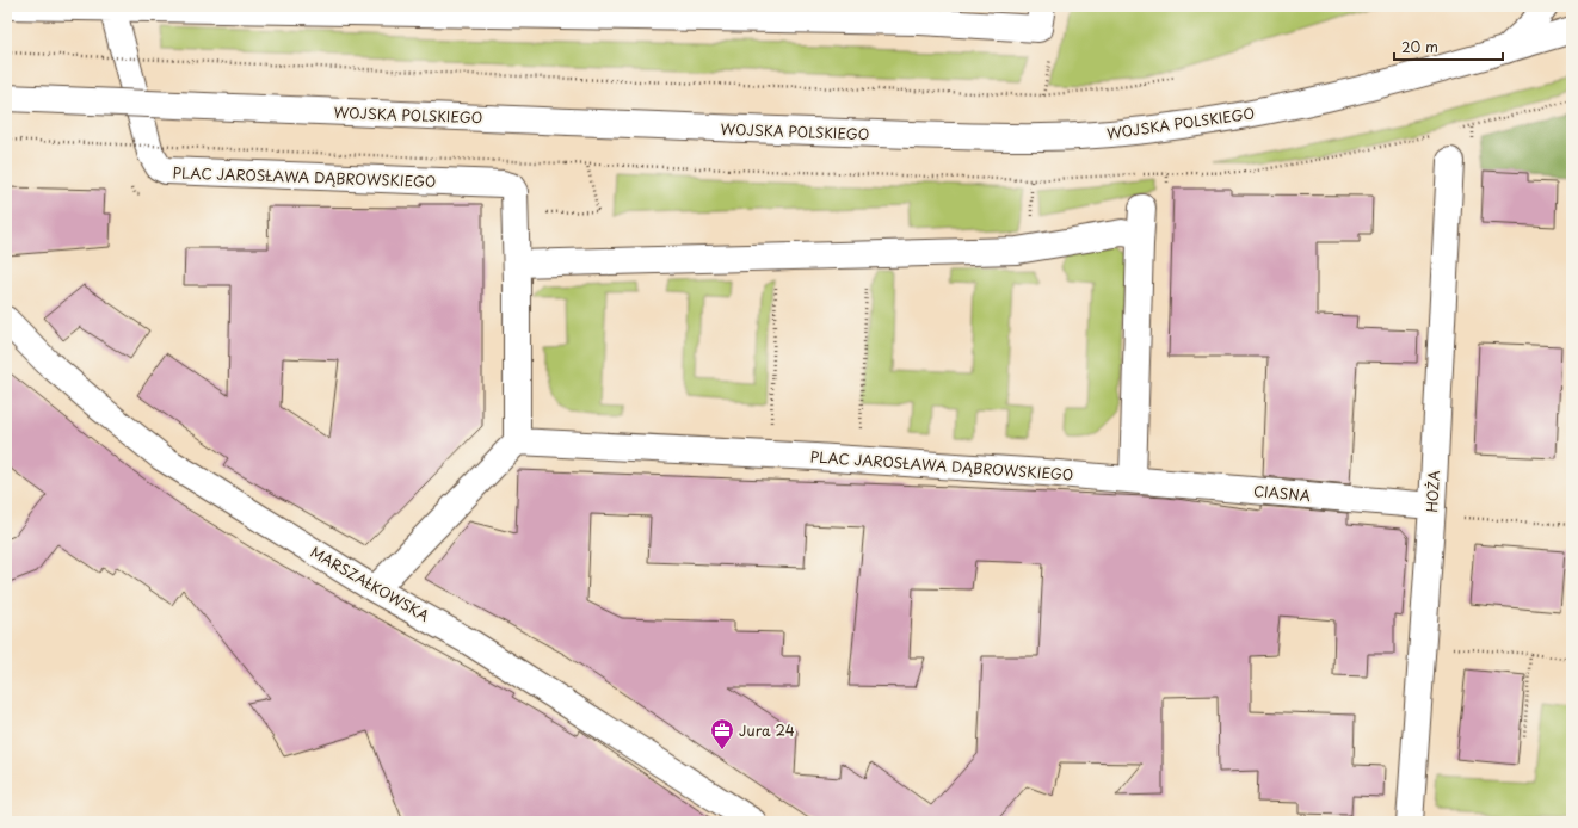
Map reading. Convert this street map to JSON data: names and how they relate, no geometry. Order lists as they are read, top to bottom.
{
  "streets": {
    "street": [
      "WOJSKA POLSKIEGO",
      "PLAC JAROSŁAWA DĄBROWSKIEGO",
      "HOŻA",
      "CIASNA",
      "MARSZAŁKOWSKA"
    ]
  },
  "crossings": [
    ["PLAC JAROSŁAWA DĄBROWSKIEGO", "CIASNA"],
    ["HOŻA", "CIASNA"]
  ],
  "places": {
    "office": ["Jura 24"]
  },
  "scale_bar": "20 m"
}
